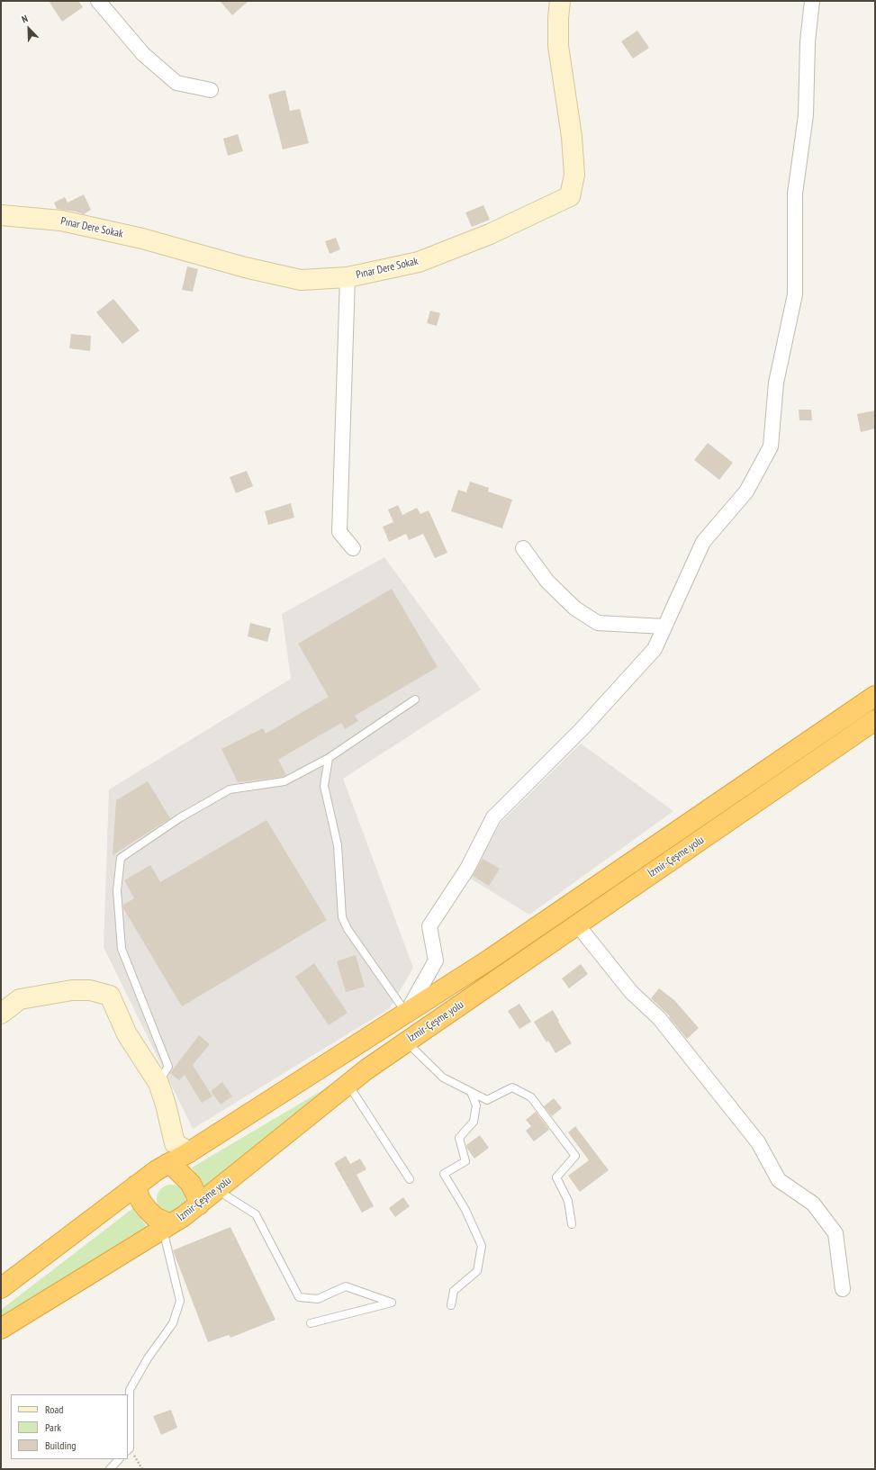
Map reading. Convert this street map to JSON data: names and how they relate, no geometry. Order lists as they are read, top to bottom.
{
  "streets": {
    "highway": ["İzmir-Çeşme yolu"],
    "street": ["Pınar Dere Sokak"]
  },
  "legend": ["Road", "Park", "Building"],
  "north": "top left"
}
